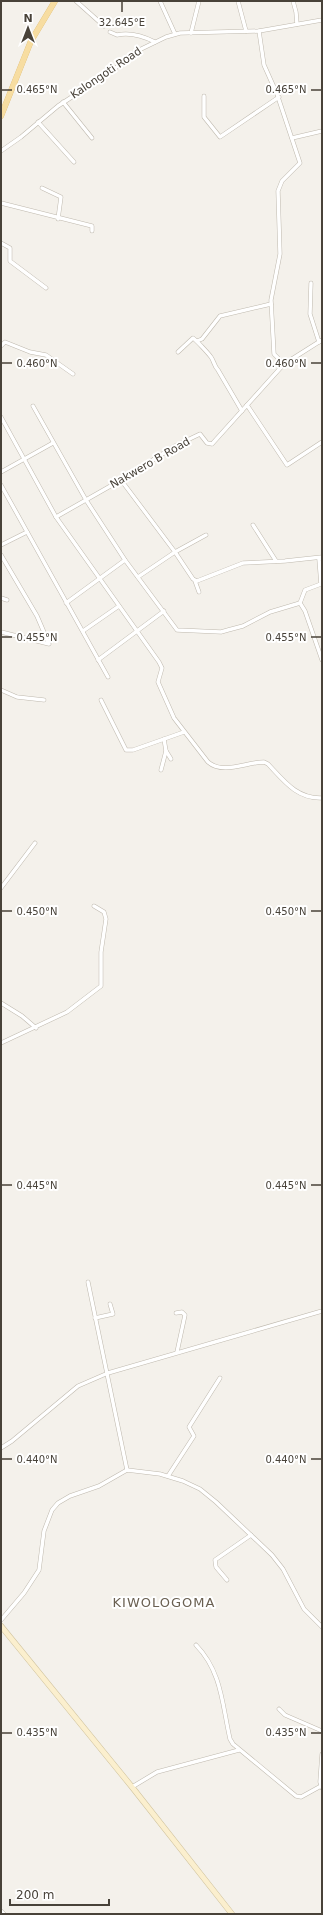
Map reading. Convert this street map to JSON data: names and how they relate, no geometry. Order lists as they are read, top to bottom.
{
  "streets": {
    "street": ["Kalongoti Road", "Nakwero B Road"]
  },
  "districts": ["KIWOLOGOMA"],
  "scale_bar": "200 m",
  "north": "top",
  "coordinates": [
    "32.645°E",
    "0.465°N",
    "0.460°N",
    "0.455°N",
    "0.450°N",
    "0.445°N",
    "0.440°N",
    "0.435°N"
  ]
}
